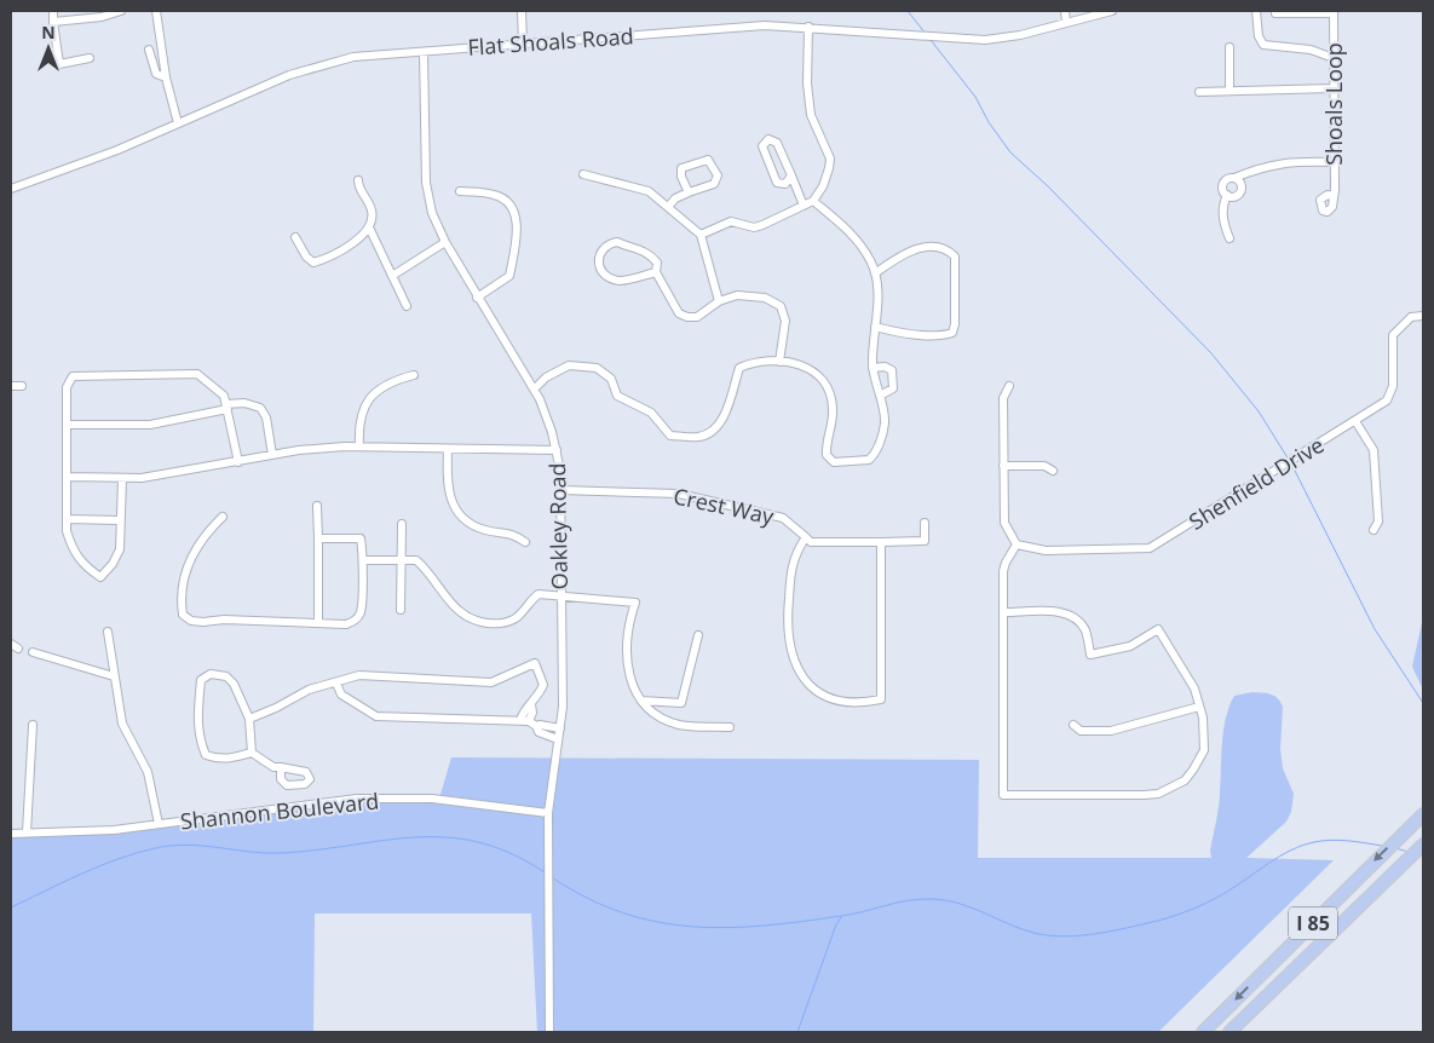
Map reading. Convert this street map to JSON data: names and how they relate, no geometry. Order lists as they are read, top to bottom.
{
  "streets": {
    "highway": ["I 85"],
    "street": [
      "Flat Shoals Road",
      "Shoals Loop",
      "Shenfield Drive",
      "Crest Way",
      "Oakley Road",
      "Shannon Boulevard"
    ]
  },
  "crossings": [
    ["Flat Shoals Road", "Oakley Road"],
    ["Crest Way", "Oakley Road"],
    ["Oakley Road", "Shannon Boulevard"]
  ],
  "north": "top"
}
